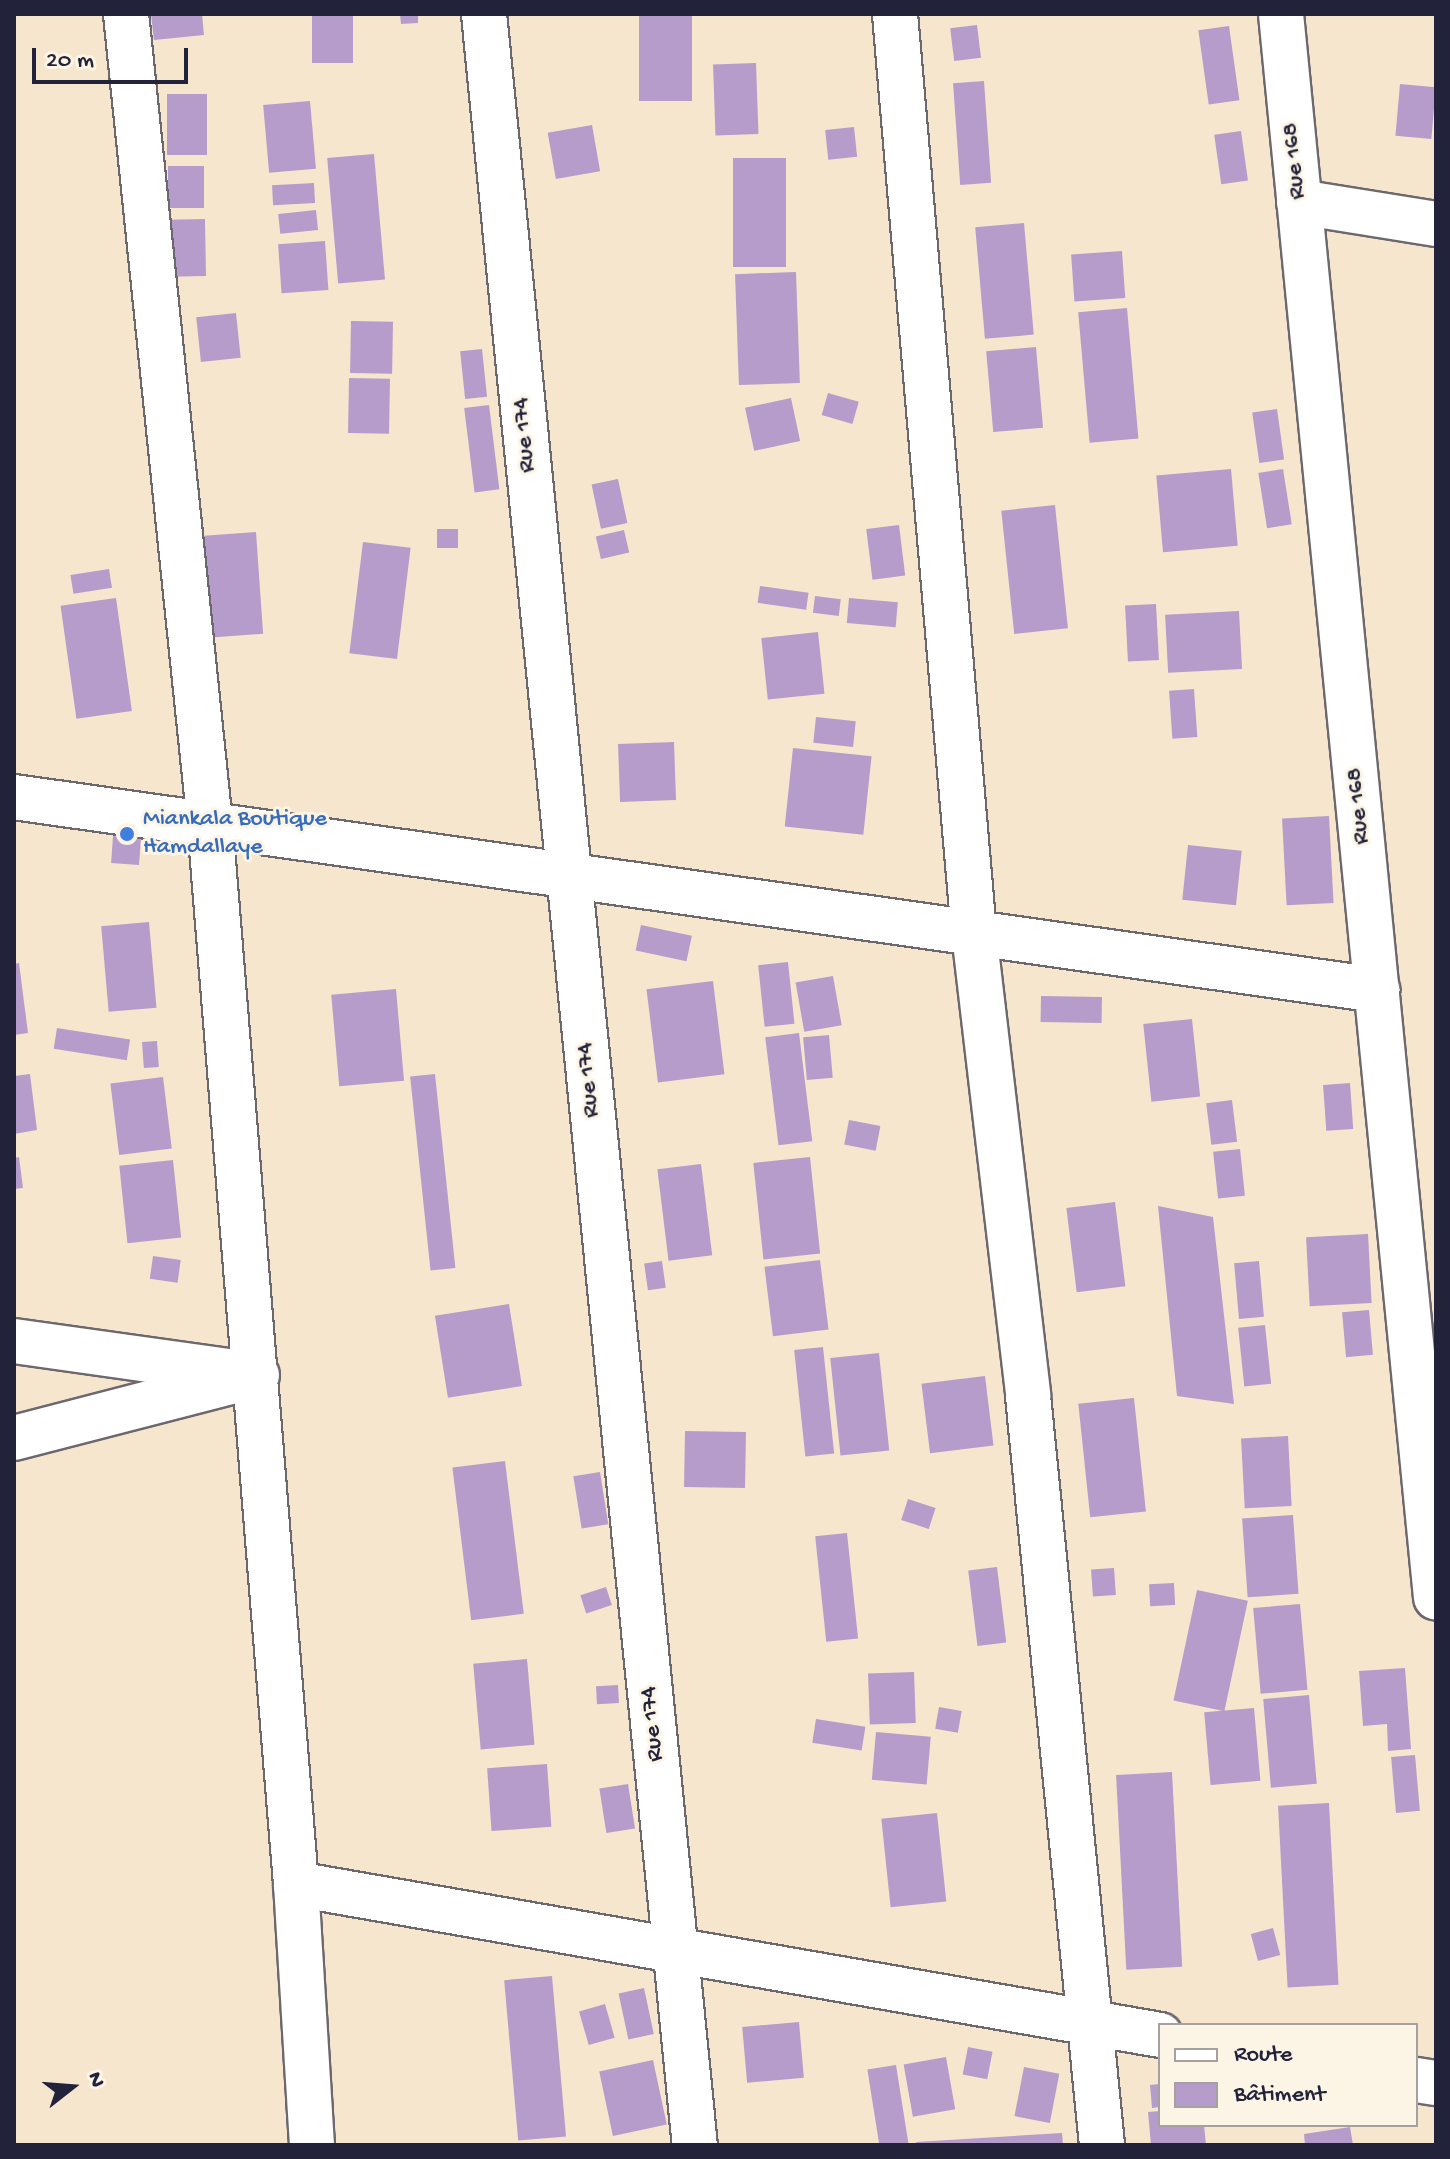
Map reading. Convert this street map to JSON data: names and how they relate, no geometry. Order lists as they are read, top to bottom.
{
  "streets": {
    "street": ["Rue 168", "Rue 174"]
  },
  "places": ["Miankala Boutique Hamdallaye"],
  "legend": ["Route", "Bâtiment"],
  "scale_bar": "20 m",
  "north": "right"
}
